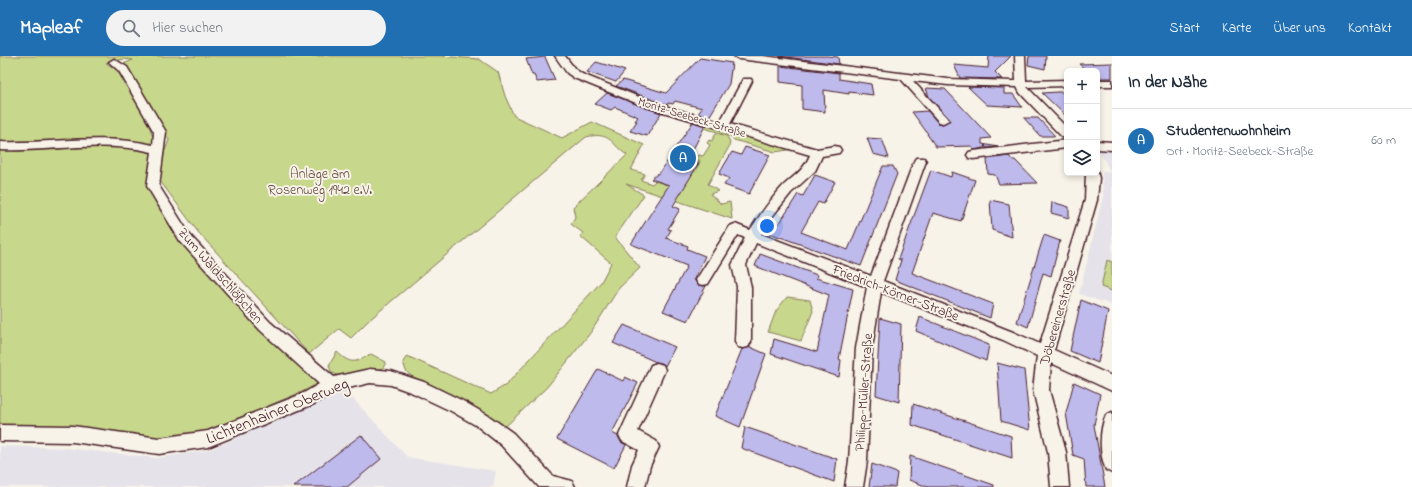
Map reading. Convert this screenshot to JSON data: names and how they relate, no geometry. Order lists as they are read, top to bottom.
{
  "streets": {
    "street": [
      "Moritz-Seebeck-Straße",
      "Zum Waldschlößchen",
      "Friedrich-Körner-Straße",
      "Döbereinerstraße",
      "Philipp-Müller-Straße",
      "Lichtenhainer Oberweg"
    ]
  },
  "crossings": [
    ["Zum Waldschlößchen", "Lichtenhainer Oberweg"],
    ["Friedrich-Körner-Straße", "Döbereinerstraße"],
    ["Friedrich-Körner-Straße", "Philipp-Müller-Straße"]
  ],
  "parks": ["Anlage am Rosenweg 1942 e.V."],
  "page": {
    "header": "Mapleaf",
    "search": "Hier suchen",
    "nav": [
      "Start",
      "Karte",
      "Über uns",
      "Kontakt"
    ],
    "heading": "In der Nähe",
    "map_buttons": ["+", "−"],
    "list": [
      {
        "mark": "A",
        "name": "Studentenwohnheim",
        "note": "Ort · Moritz-Seebeck-Straße",
        "value": "60 m"
      }
    ],
    "pins": "A"
  }
}
